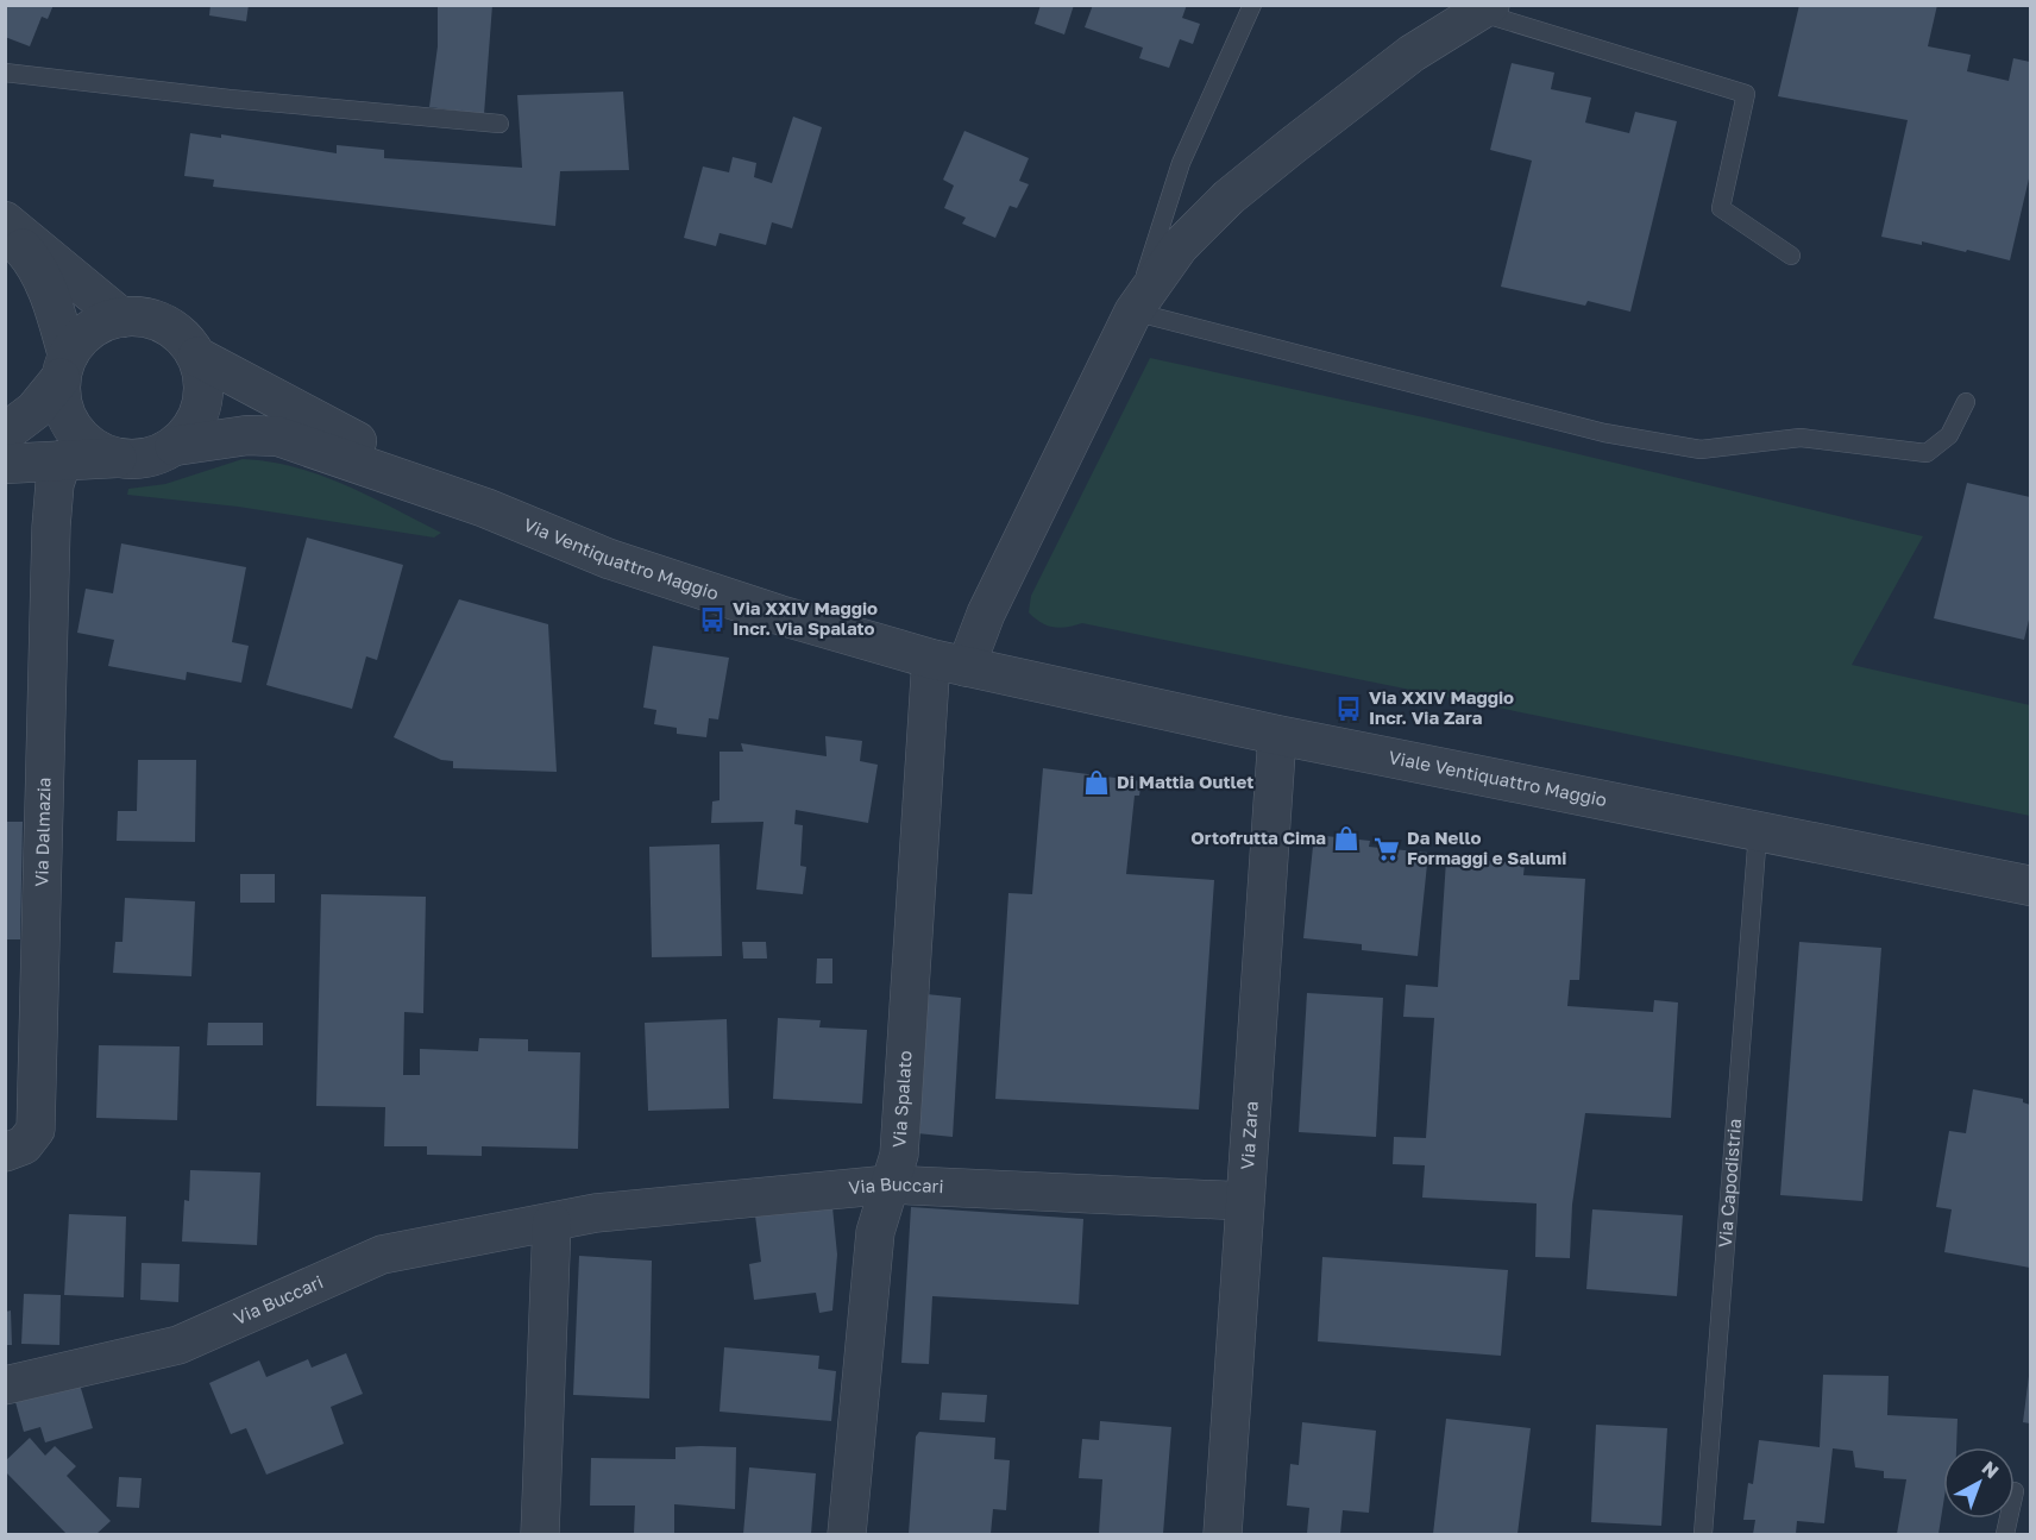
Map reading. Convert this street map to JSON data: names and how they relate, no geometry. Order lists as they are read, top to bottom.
{
  "streets": {
    "street": [
      "Via Ventiquattro Maggio",
      "Viale Ventiquattro Maggio",
      "Via Dalmazia",
      "Via Spalato",
      "Via Zara",
      "Via Buccari"
    ],
    "lane": ["Via Capodistria"]
  },
  "crossings": [
    ["Via Ventiquattro Maggio", "Viale Ventiquattro Maggio"],
    ["Via Ventiquattro Maggio", "Via Spalato"],
    ["Viale Ventiquattro Maggio", "Via Spalato"],
    ["Viale Ventiquattro Maggio", "Via Zara"],
    ["Viale Ventiquattro Maggio", "Via Capodistria"],
    ["Via Spalato", "Via Buccari"],
    ["Via Zara", "Via Buccari"]
  ],
  "places": {
    "bus stop": ["Via XXIV Maggio Incr. Via Spalato", "Via XXIV Maggio Incr. Via Zara"],
    "shop": ["Di Mattia Outlet", "Ortofrutta Cima"],
    "supermarket": ["Da Nello Formaggi e Salumi"]
  },
  "north": "top right"
}
